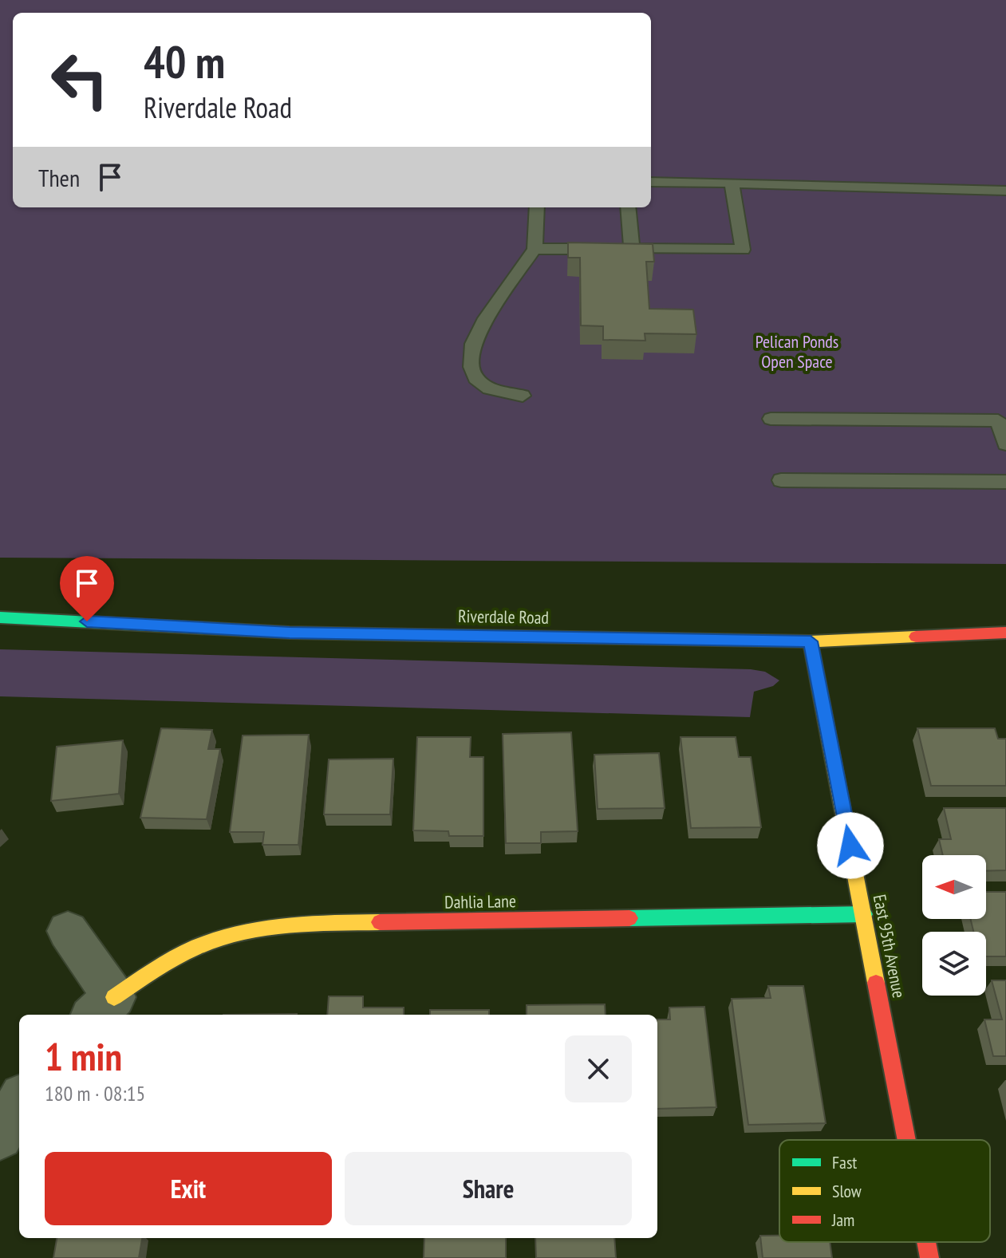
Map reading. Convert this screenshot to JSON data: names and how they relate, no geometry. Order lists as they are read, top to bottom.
{
  "streets": {
    "street": ["Riverdale Road", "Dahlia Lane", "East 95th Avenue"]
  },
  "crossings": [
    ["Riverdale Road", "East 95th Avenue"],
    ["Dahlia Lane", "East 95th Avenue"]
  ],
  "parks": ["Pelican Ponds Open Space"],
  "legend": ["Fast", "Slow", "Jam"],
  "north": "left",
  "page": {
    "turn": ["40 m", "Riverdale Road"],
    "then": "Then",
    "heading": ["1 min", "180 m · 08:15"],
    "buttons": ["Exit", "Share"]
  }
}
